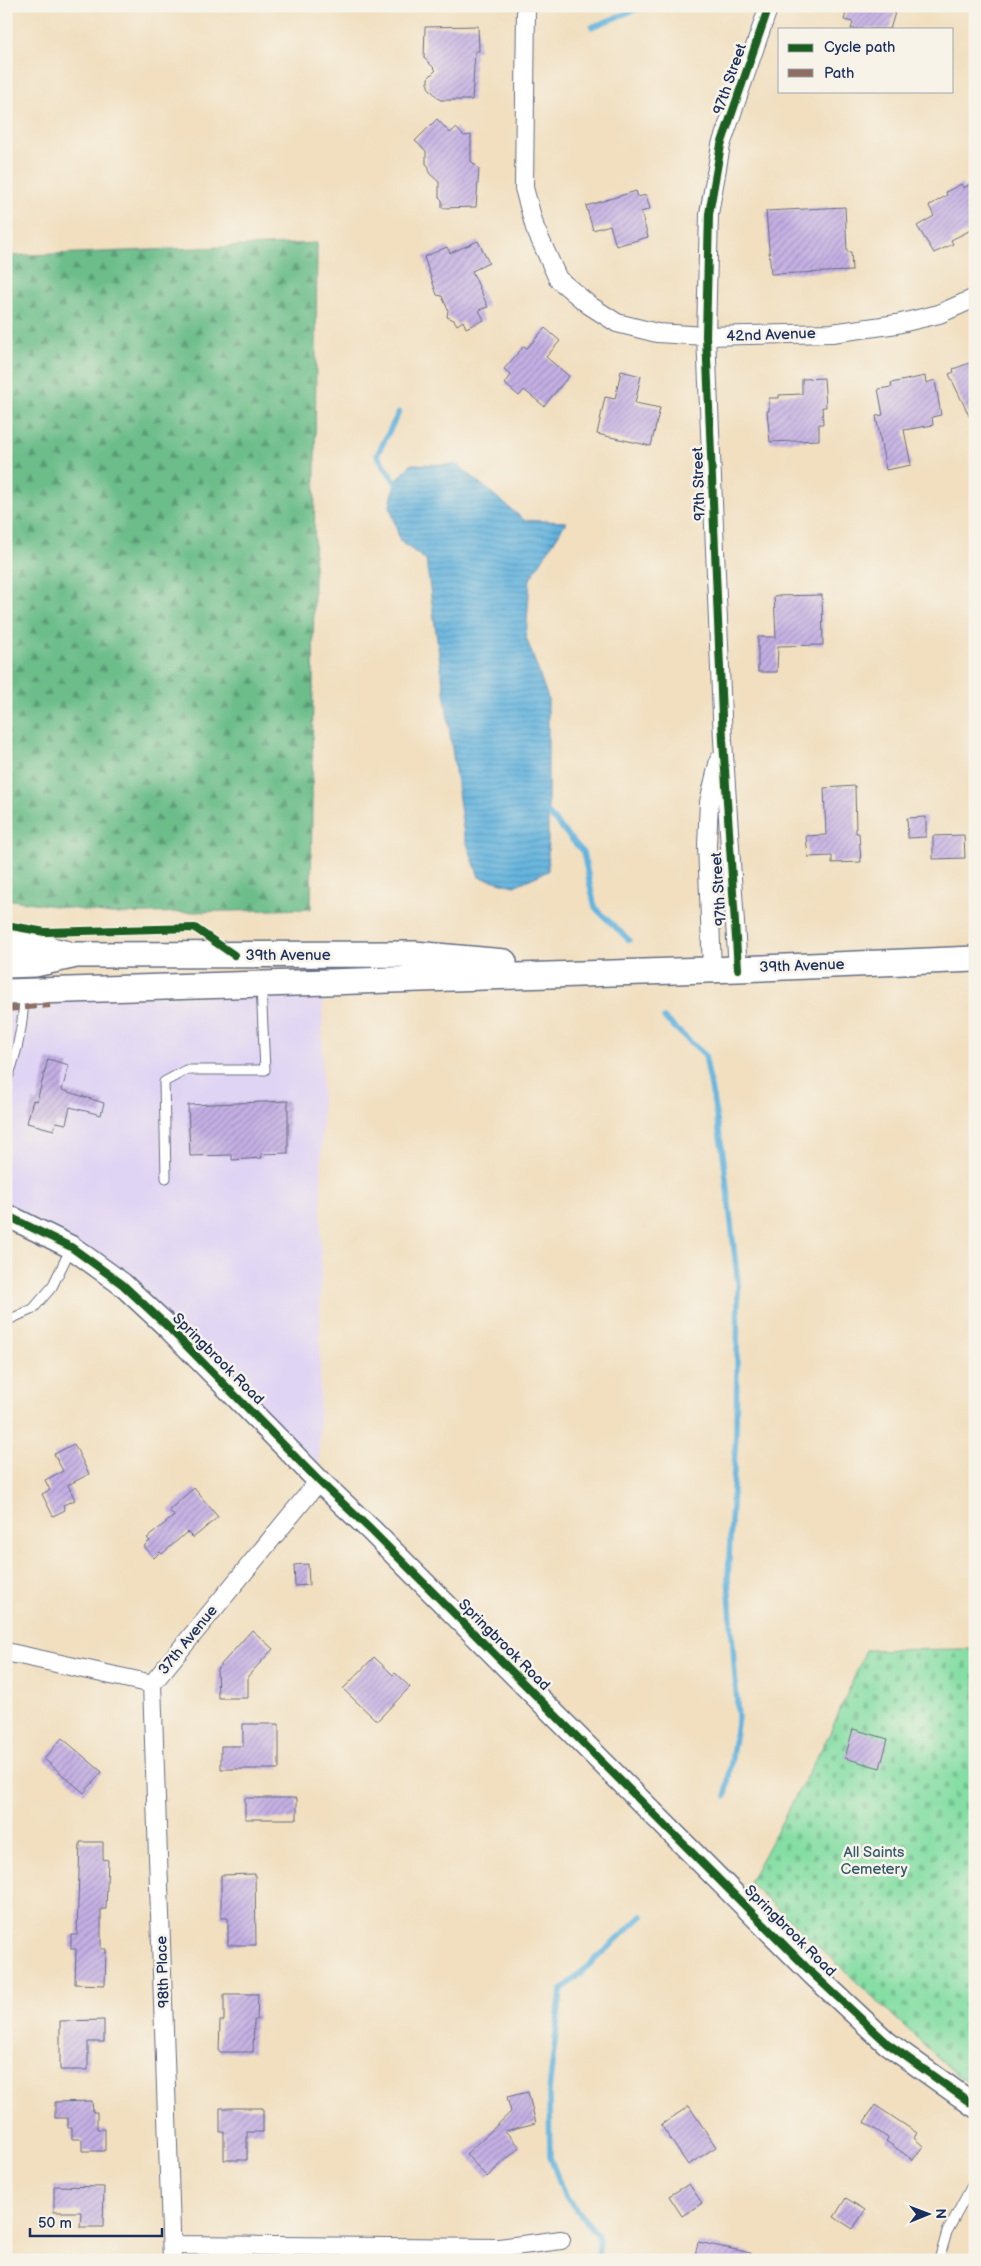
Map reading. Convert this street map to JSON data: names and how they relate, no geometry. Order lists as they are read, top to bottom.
{
  "streets": {
    "main road": ["39th Avenue"],
    "street": [
      "97th Street",
      "42nd Avenue",
      "Springbrook Road",
      "37th Avenue",
      "98th Place"
    ]
  },
  "crossings": [
    ["97th Street", "42nd Avenue"],
    ["97th Street", "39th Avenue"],
    ["Springbrook Road", "37th Avenue"],
    ["37th Avenue", "98th Place"]
  ],
  "parks": ["All Saints Cemetery"],
  "legend": ["Cycle path", "Path"],
  "scale_bar": "50 m",
  "north": "right"
}
